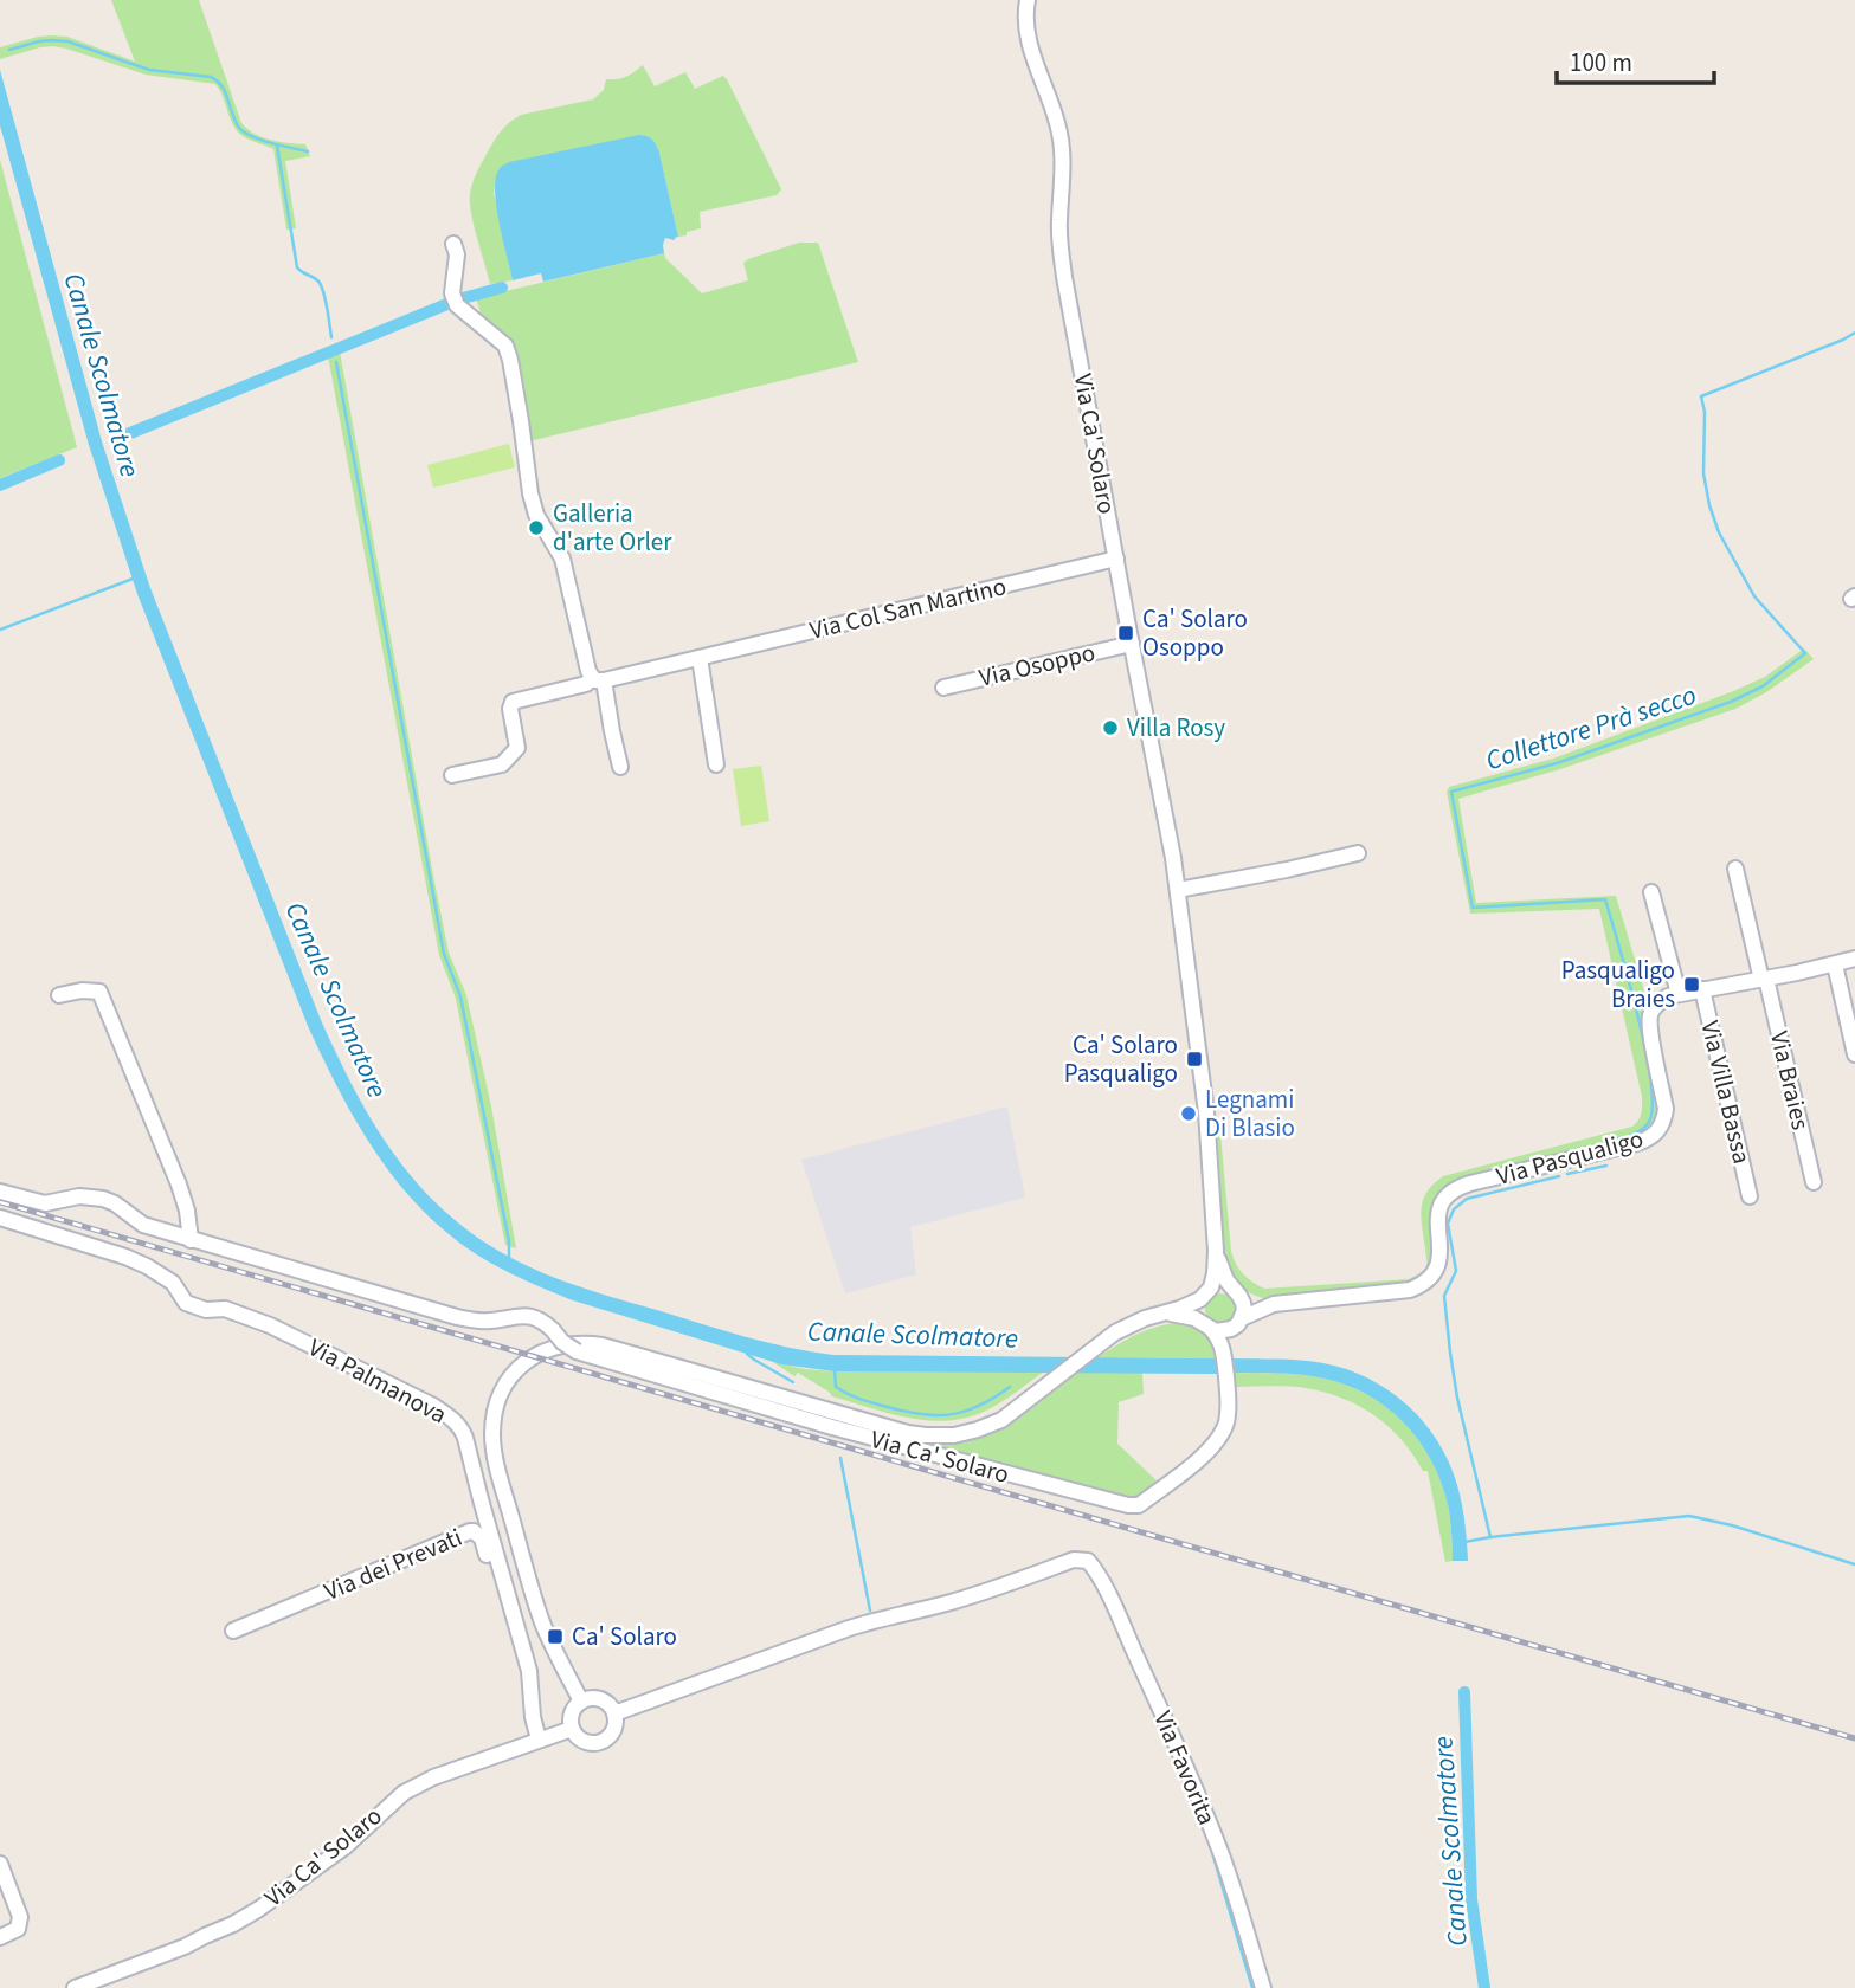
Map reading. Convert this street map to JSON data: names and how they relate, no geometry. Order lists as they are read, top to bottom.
{
  "streets": {
    "street": [
      "Via Ca' Solaro",
      "Via Col San Martino",
      "Via Osoppo",
      "Via Braies",
      "Via Villa Bassa",
      "Via Pasqualigo",
      "Via Palmanova",
      "Via dei Prevati",
      "Via Favorita"
    ]
  },
  "crossings": [
    ["Via Ca' Solaro", "Via Col San Martino"],
    ["Via Ca' Solaro", "Via Osoppo"],
    ["Via Ca' Solaro", "Via Pasqualigo"],
    ["Via Ca' Solaro", "Via Palmanova"],
    ["Via Ca' Solaro", "Via Favorita"],
    ["Via Palmanova", "Via dei Prevati"]
  ],
  "water": ["Canale Scolmatore", "Collettore Prà secco"],
  "places": {
    "other": ["Galleria d'arte Orler", "Villa Rosy", "Legnami Di Blasio"],
    "transit": [
      "Ca' Solaro Osoppo",
      "Pasqualigo Braies",
      "Ca' Solaro Pasqualigo",
      "Ca' Solaro"
    ]
  },
  "scale_bar": "100 m"
}
